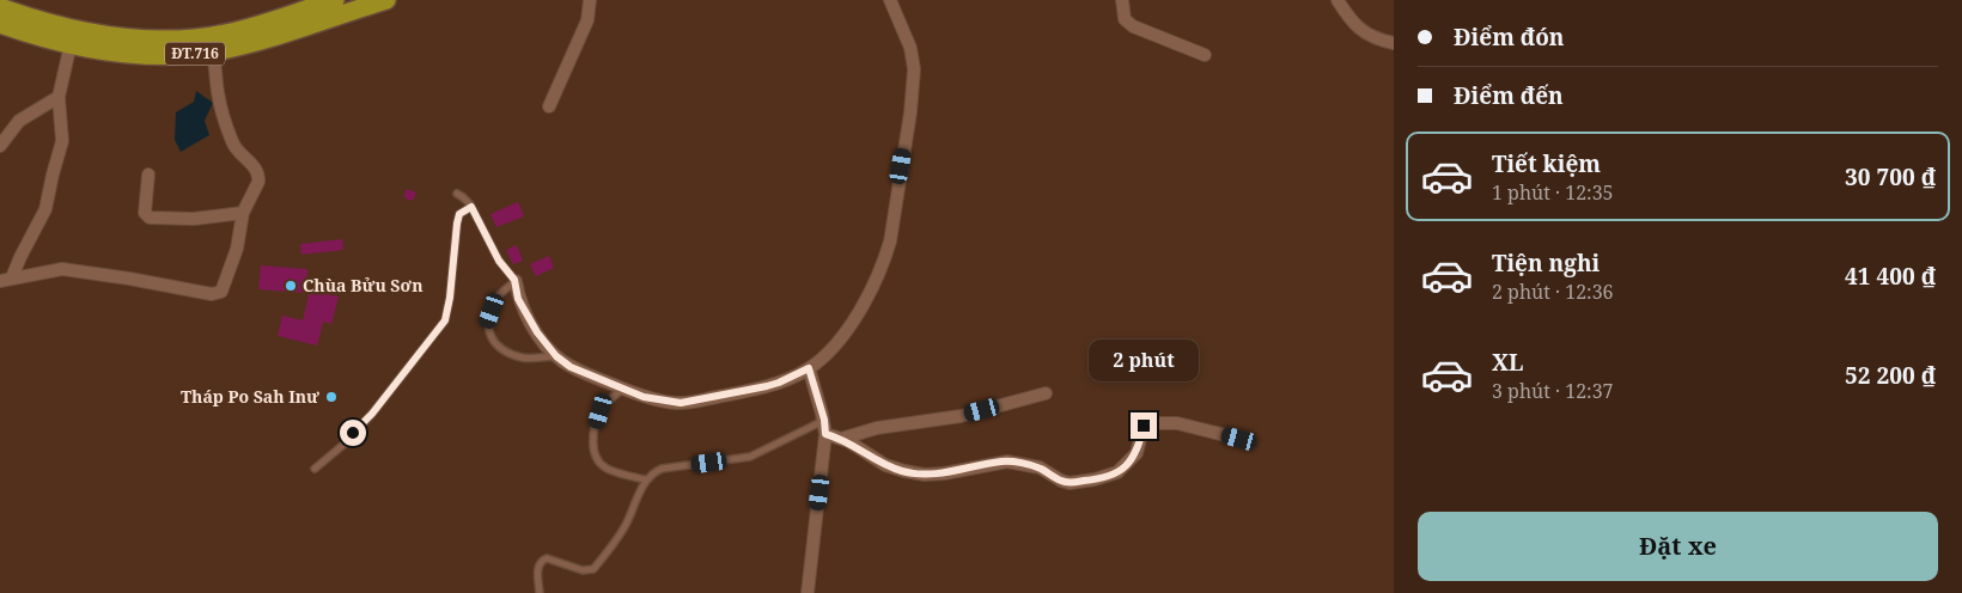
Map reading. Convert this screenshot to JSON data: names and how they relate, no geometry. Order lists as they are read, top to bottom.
{
  "streets": {
    "main road": ["ĐT.716"]
  },
  "places": ["Chùa Bửu Sơn", "Tháp Po Sah Inư"],
  "page": {
    "banner": ["Điểm đón", "Điểm đến"],
    "list": [
      {
        "name": "Tiết kiệm",
        "note": "1 phút · 12:35",
        "value": "30 700 ₫"
      },
      {
        "name": "Tiện nghi",
        "note": "2 phút · 12:36",
        "value": "41 400 ₫"
      },
      {
        "name": "XL",
        "note": "3 phút · 12:37",
        "value": "52 200 ₫"
      }
    ],
    "bubble": "2 phút",
    "buttons": "Đặt xe"
  }
}
